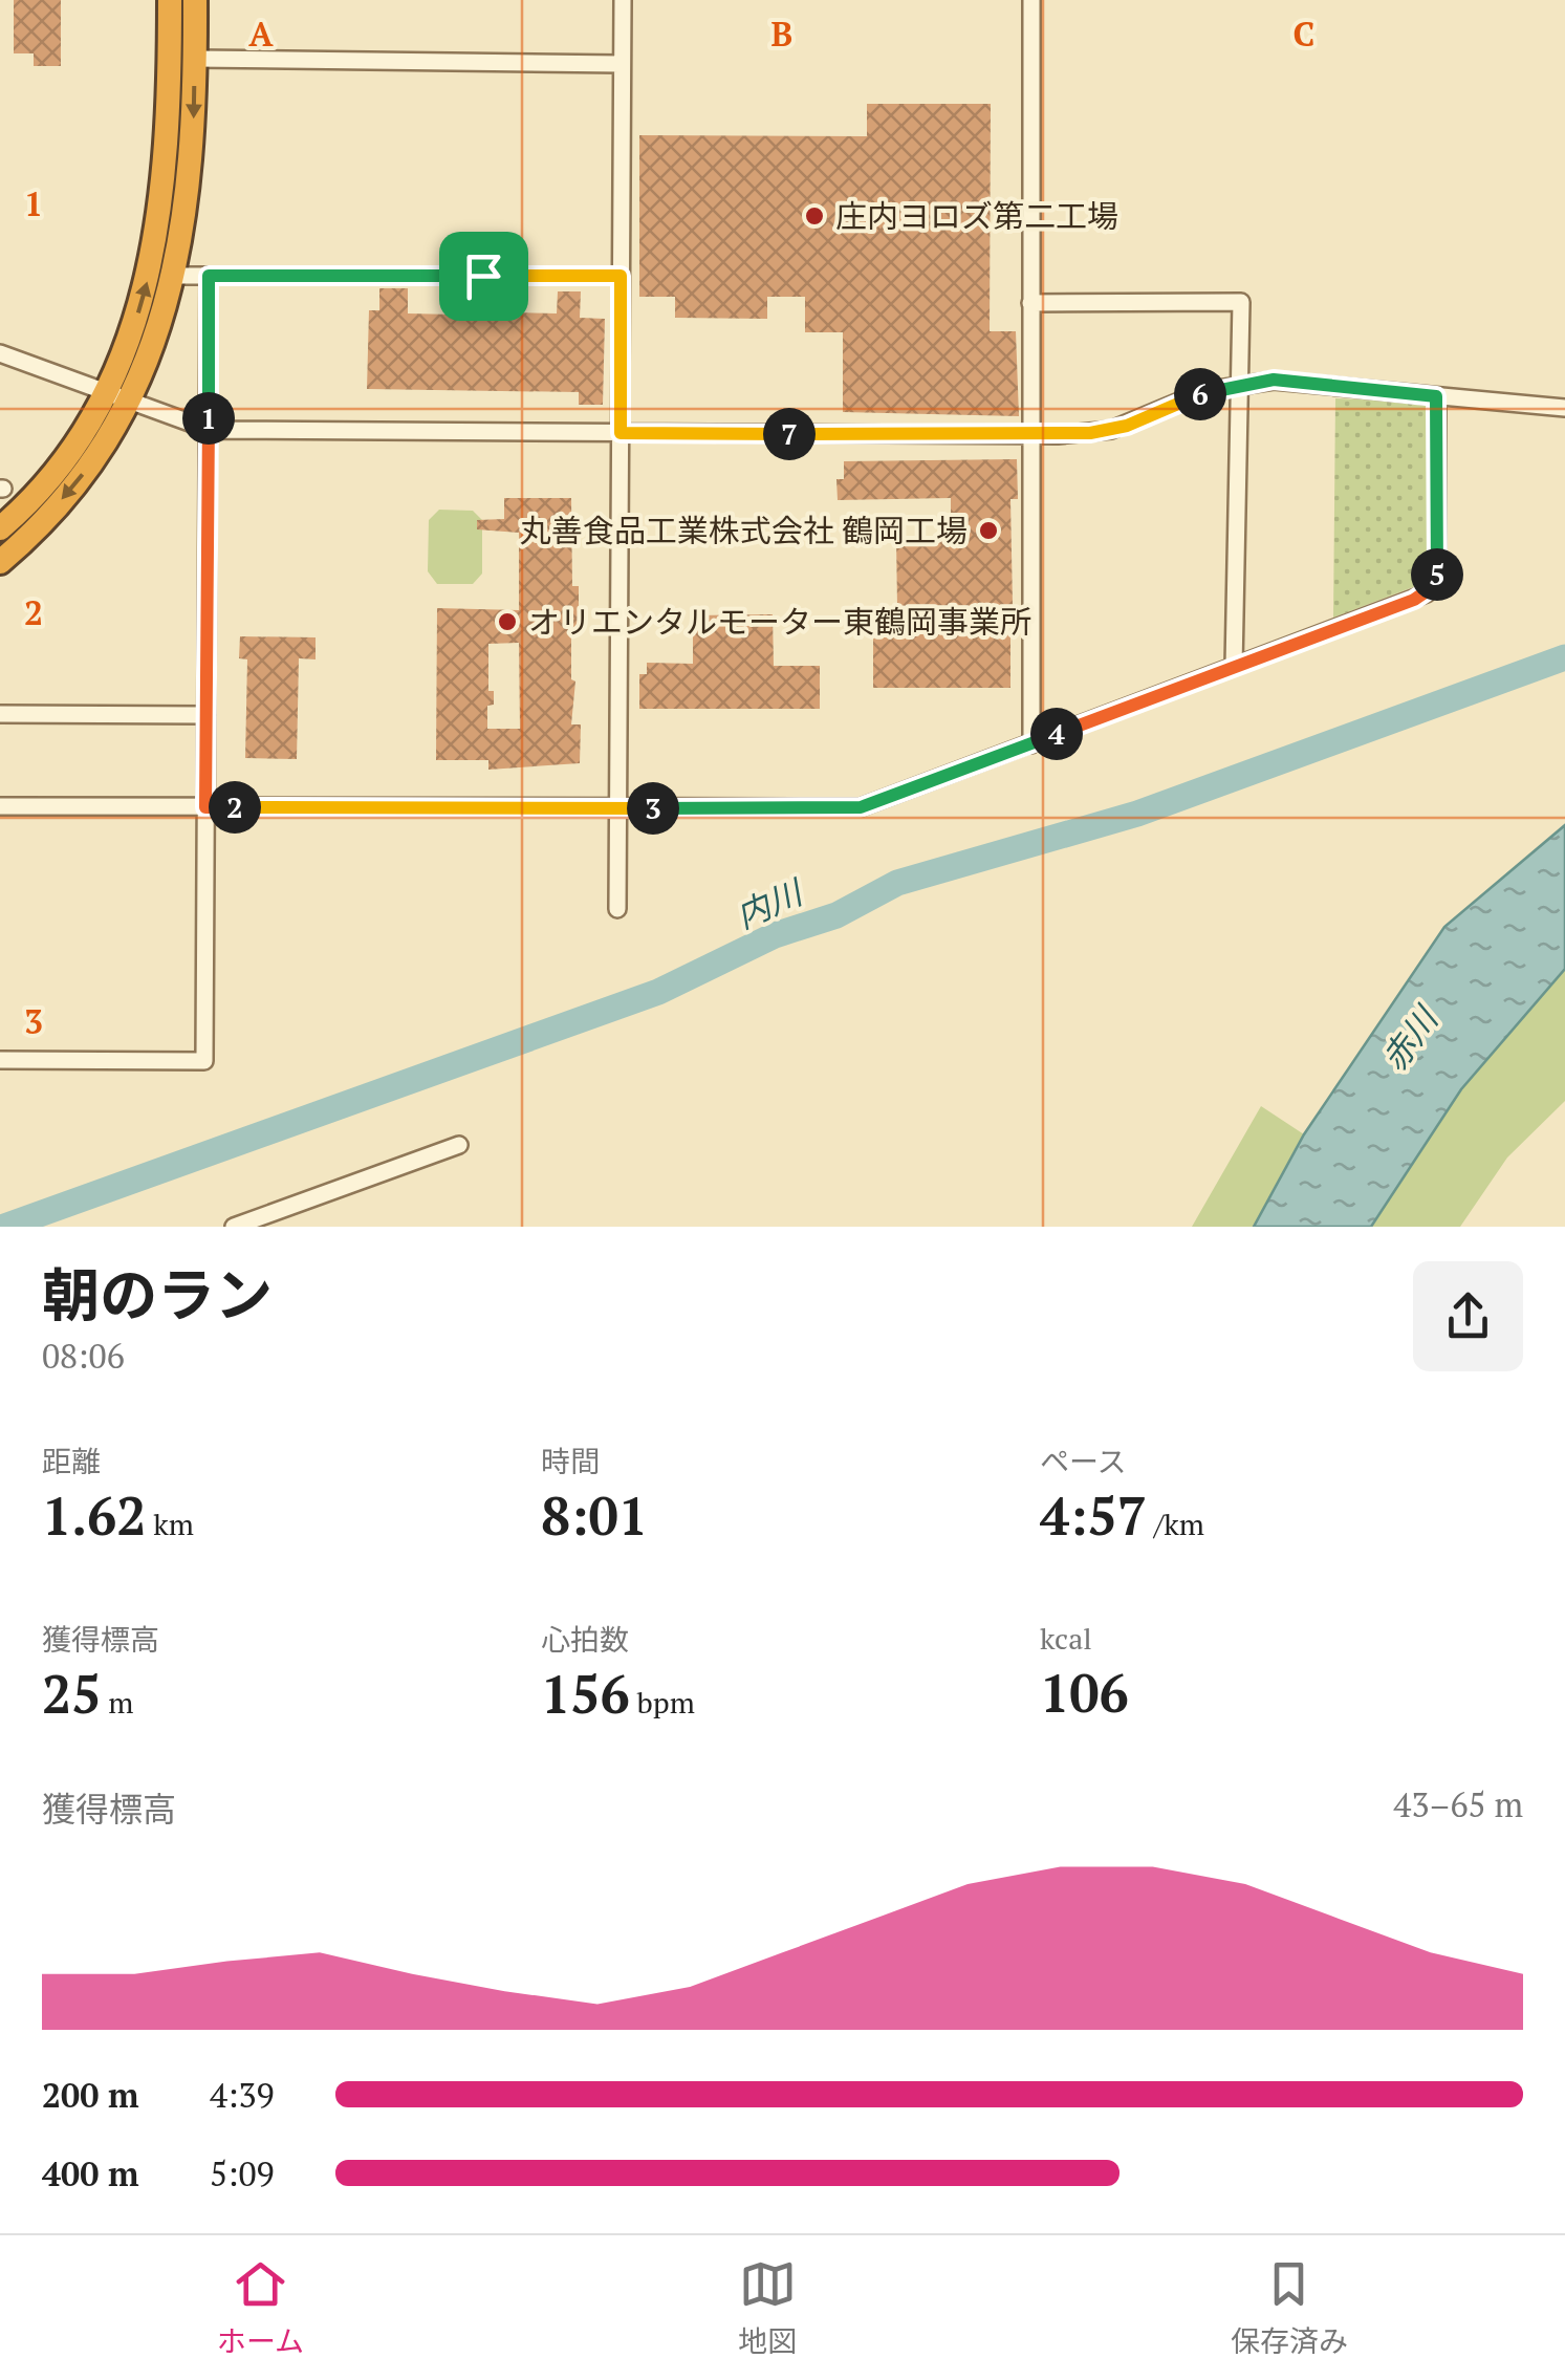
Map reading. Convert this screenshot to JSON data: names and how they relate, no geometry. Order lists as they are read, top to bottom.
{
  "water": ["内川", "赤川"],
  "places": ["庄内ヨロズ第二工場", "丸善食品工業株式会社 鶴岡工場", "オリエンタルモーター東鶴岡事業所"],
  "page": {
    "pins": [
      "6",
      "1",
      "7",
      "5",
      "4",
      "2",
      "3"
    ],
    "heading": ["朝のラン", "08:06"],
    "stats": [
      ["距離", "1.62 km"],
      ["時間", "8:01"],
      ["ペース", "4:57 /km"],
      ["獲得標高", "25 m"],
      ["心拍数", "156 bpm"],
      ["kcal", "106"]
    ],
    "chart": ["獲得標高", "43–65 m"],
    "list": [
      {
        "name": "200 m",
        "note": "4:39"
      },
      {
        "name": "400 m",
        "note": "5:09"
      }
    ],
    "tabs": ["ホーム", "地図", "保存済み"]
  },
  "grid": {
    "columns": ["A", "B", "C"],
    "rows": ["1", "2", "3"]
  }
}
